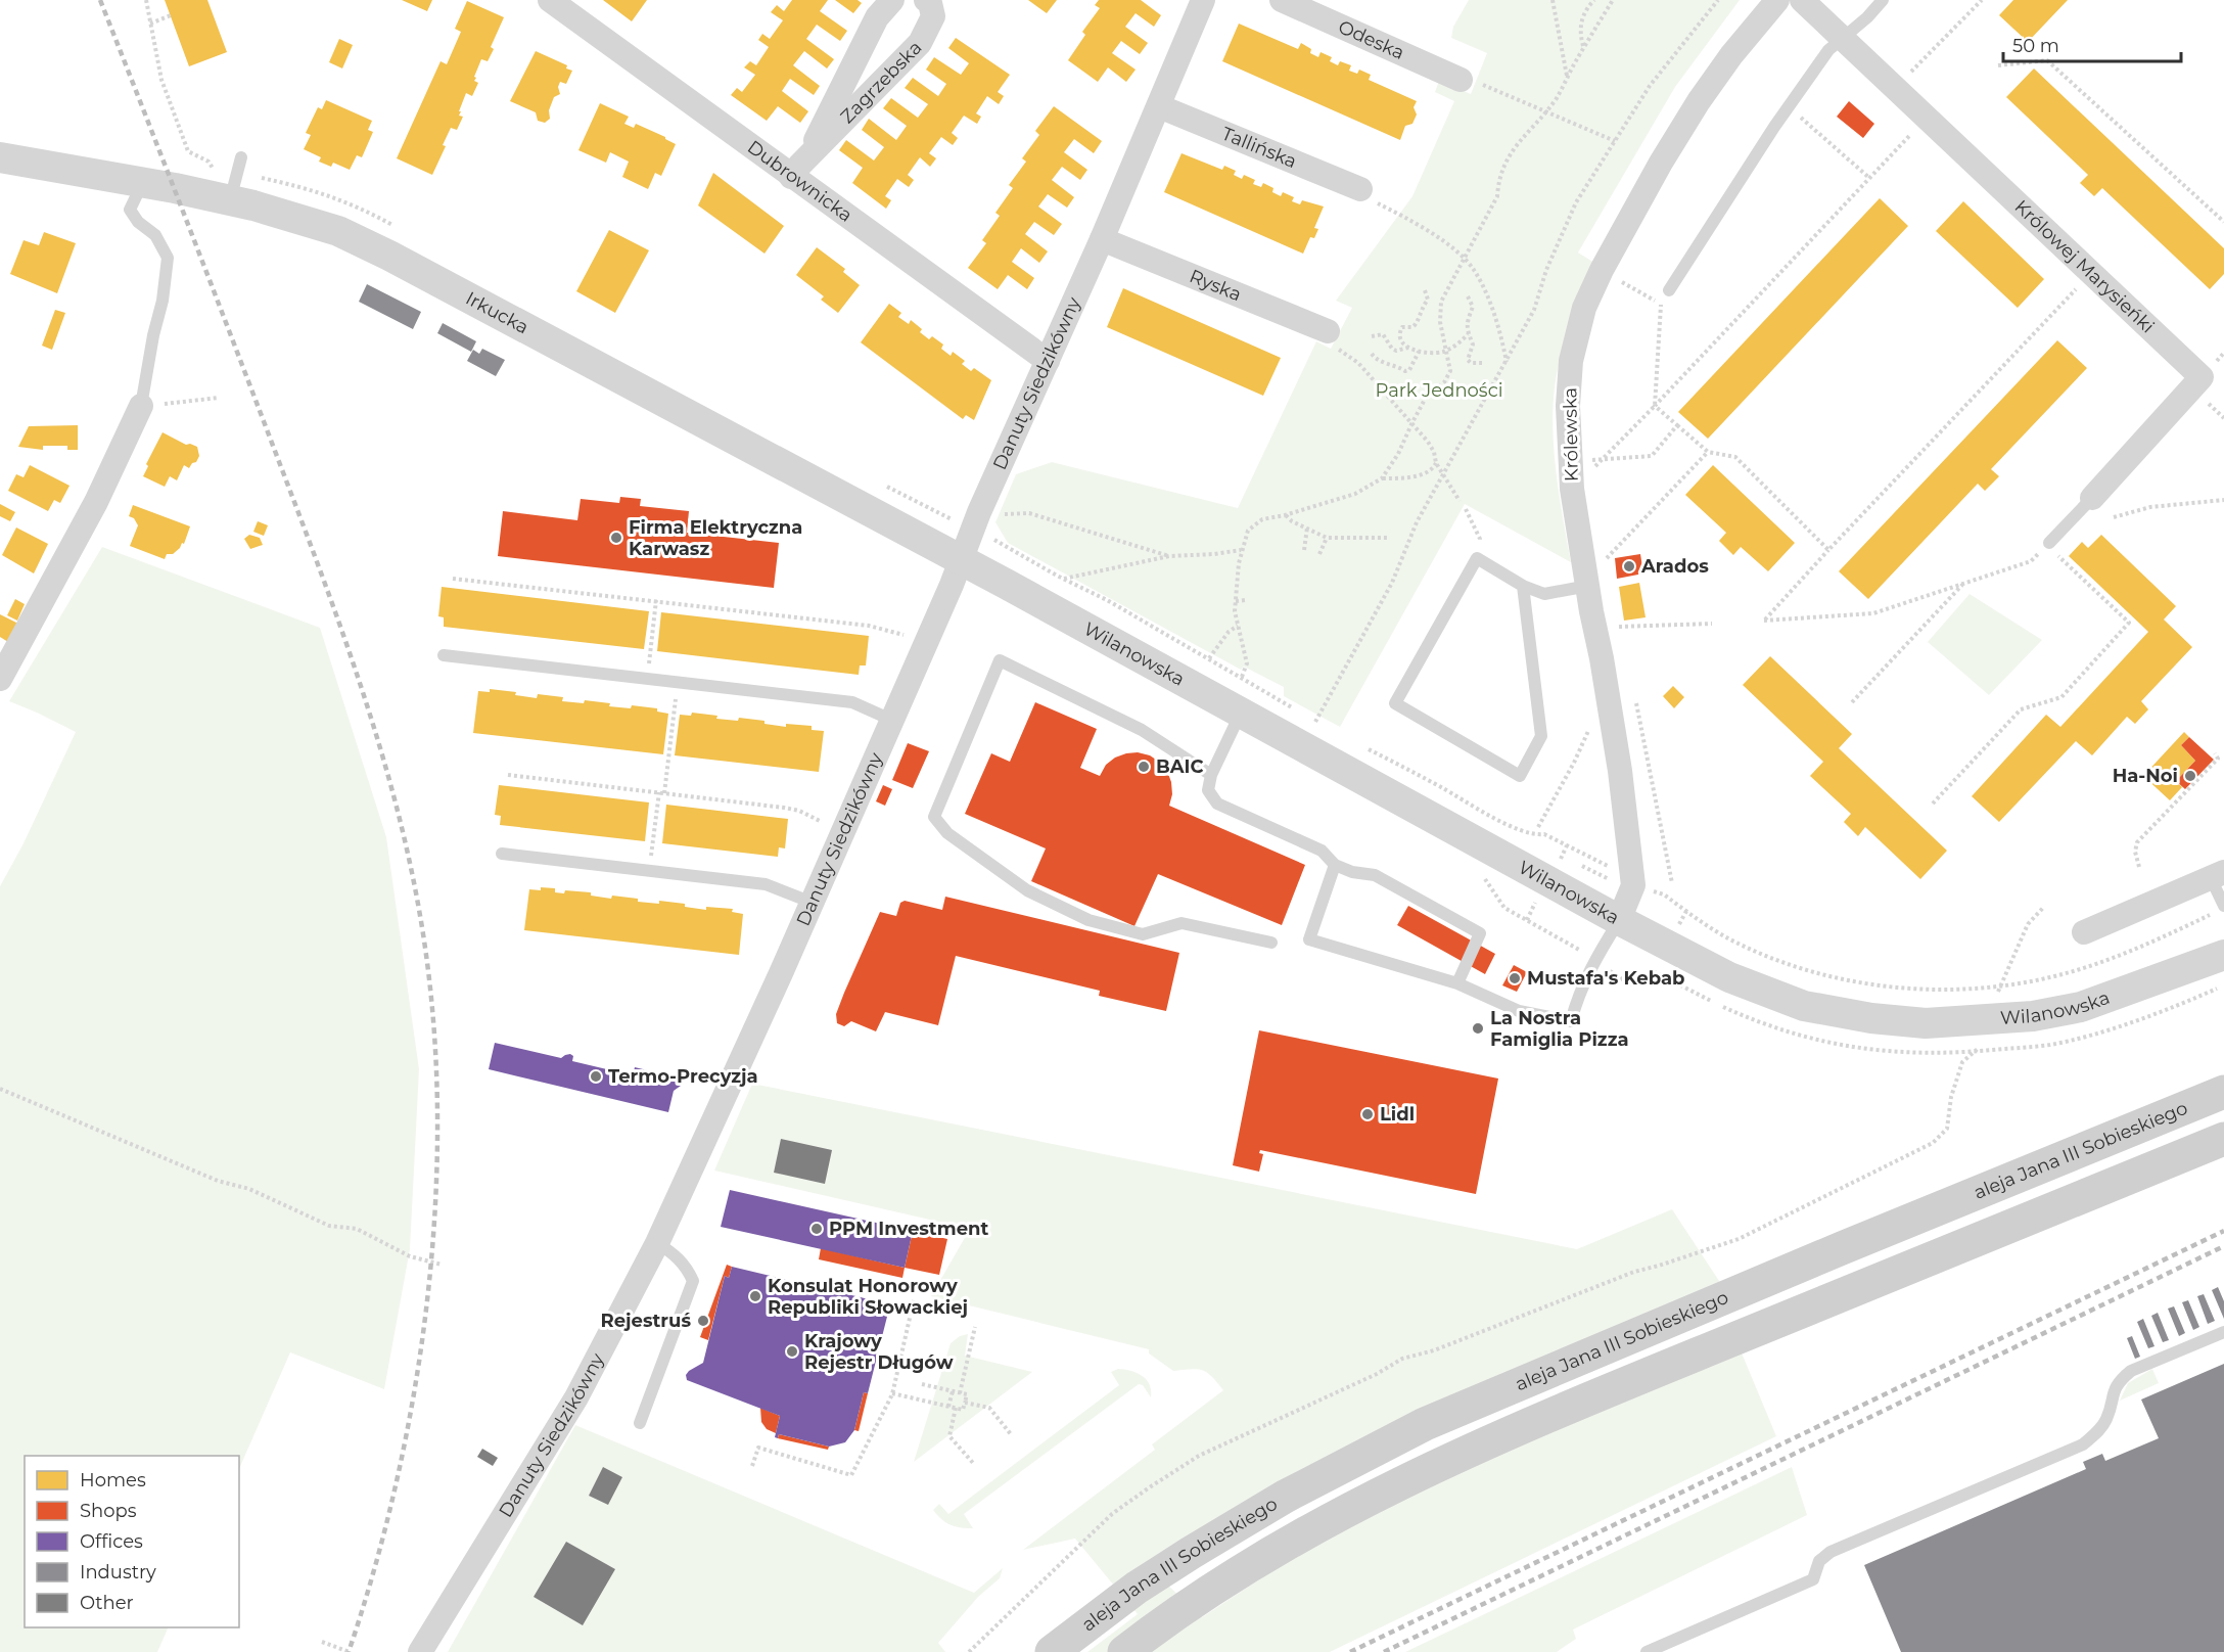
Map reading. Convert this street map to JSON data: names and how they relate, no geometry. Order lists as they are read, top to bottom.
{
  "streets": {
    "main road": ["aleja Jana III Sobieskiego"],
    "street": [
      "Odeska",
      "Zagrzebska",
      "Tallińska",
      "Dubrownicka",
      "Królowej Marysieńki",
      "Ryska",
      "Irkucka",
      "Danuty Siedzikówny",
      "Królewska",
      "Wilanowska"
    ]
  },
  "crossings": [
    ["Zagrzebska", "Dubrownicka"],
    ["Tallińska", "Danuty Siedzikówny"],
    ["Dubrownicka", "Danuty Siedzikówny"],
    ["Ryska", "Danuty Siedzikówny"],
    ["Irkucka", "Danuty Siedzikówny"],
    ["Irkucka", "Wilanowska"],
    ["Danuty Siedzikówny", "Wilanowska"],
    ["Królewska", "Wilanowska"]
  ],
  "parks": ["Park Jedności"],
  "places": [
    "Firma Elektryczna Karwasz",
    "Arados",
    "BAIC",
    "Ha-Noi",
    "Mustafa's Kebab",
    "La Nostra Famiglia Pizza",
    "Termo-Precyzja",
    "Lidl",
    "PPM Investment",
    "Konsulat Honorowy Republiki Słowackiej",
    "Rejestruś",
    "Krajowy Rejestr Długów"
  ],
  "legend": [
    "Homes",
    "Shops",
    "Offices",
    "Industry",
    "Other"
  ],
  "scale_bar": "50 m"
}
